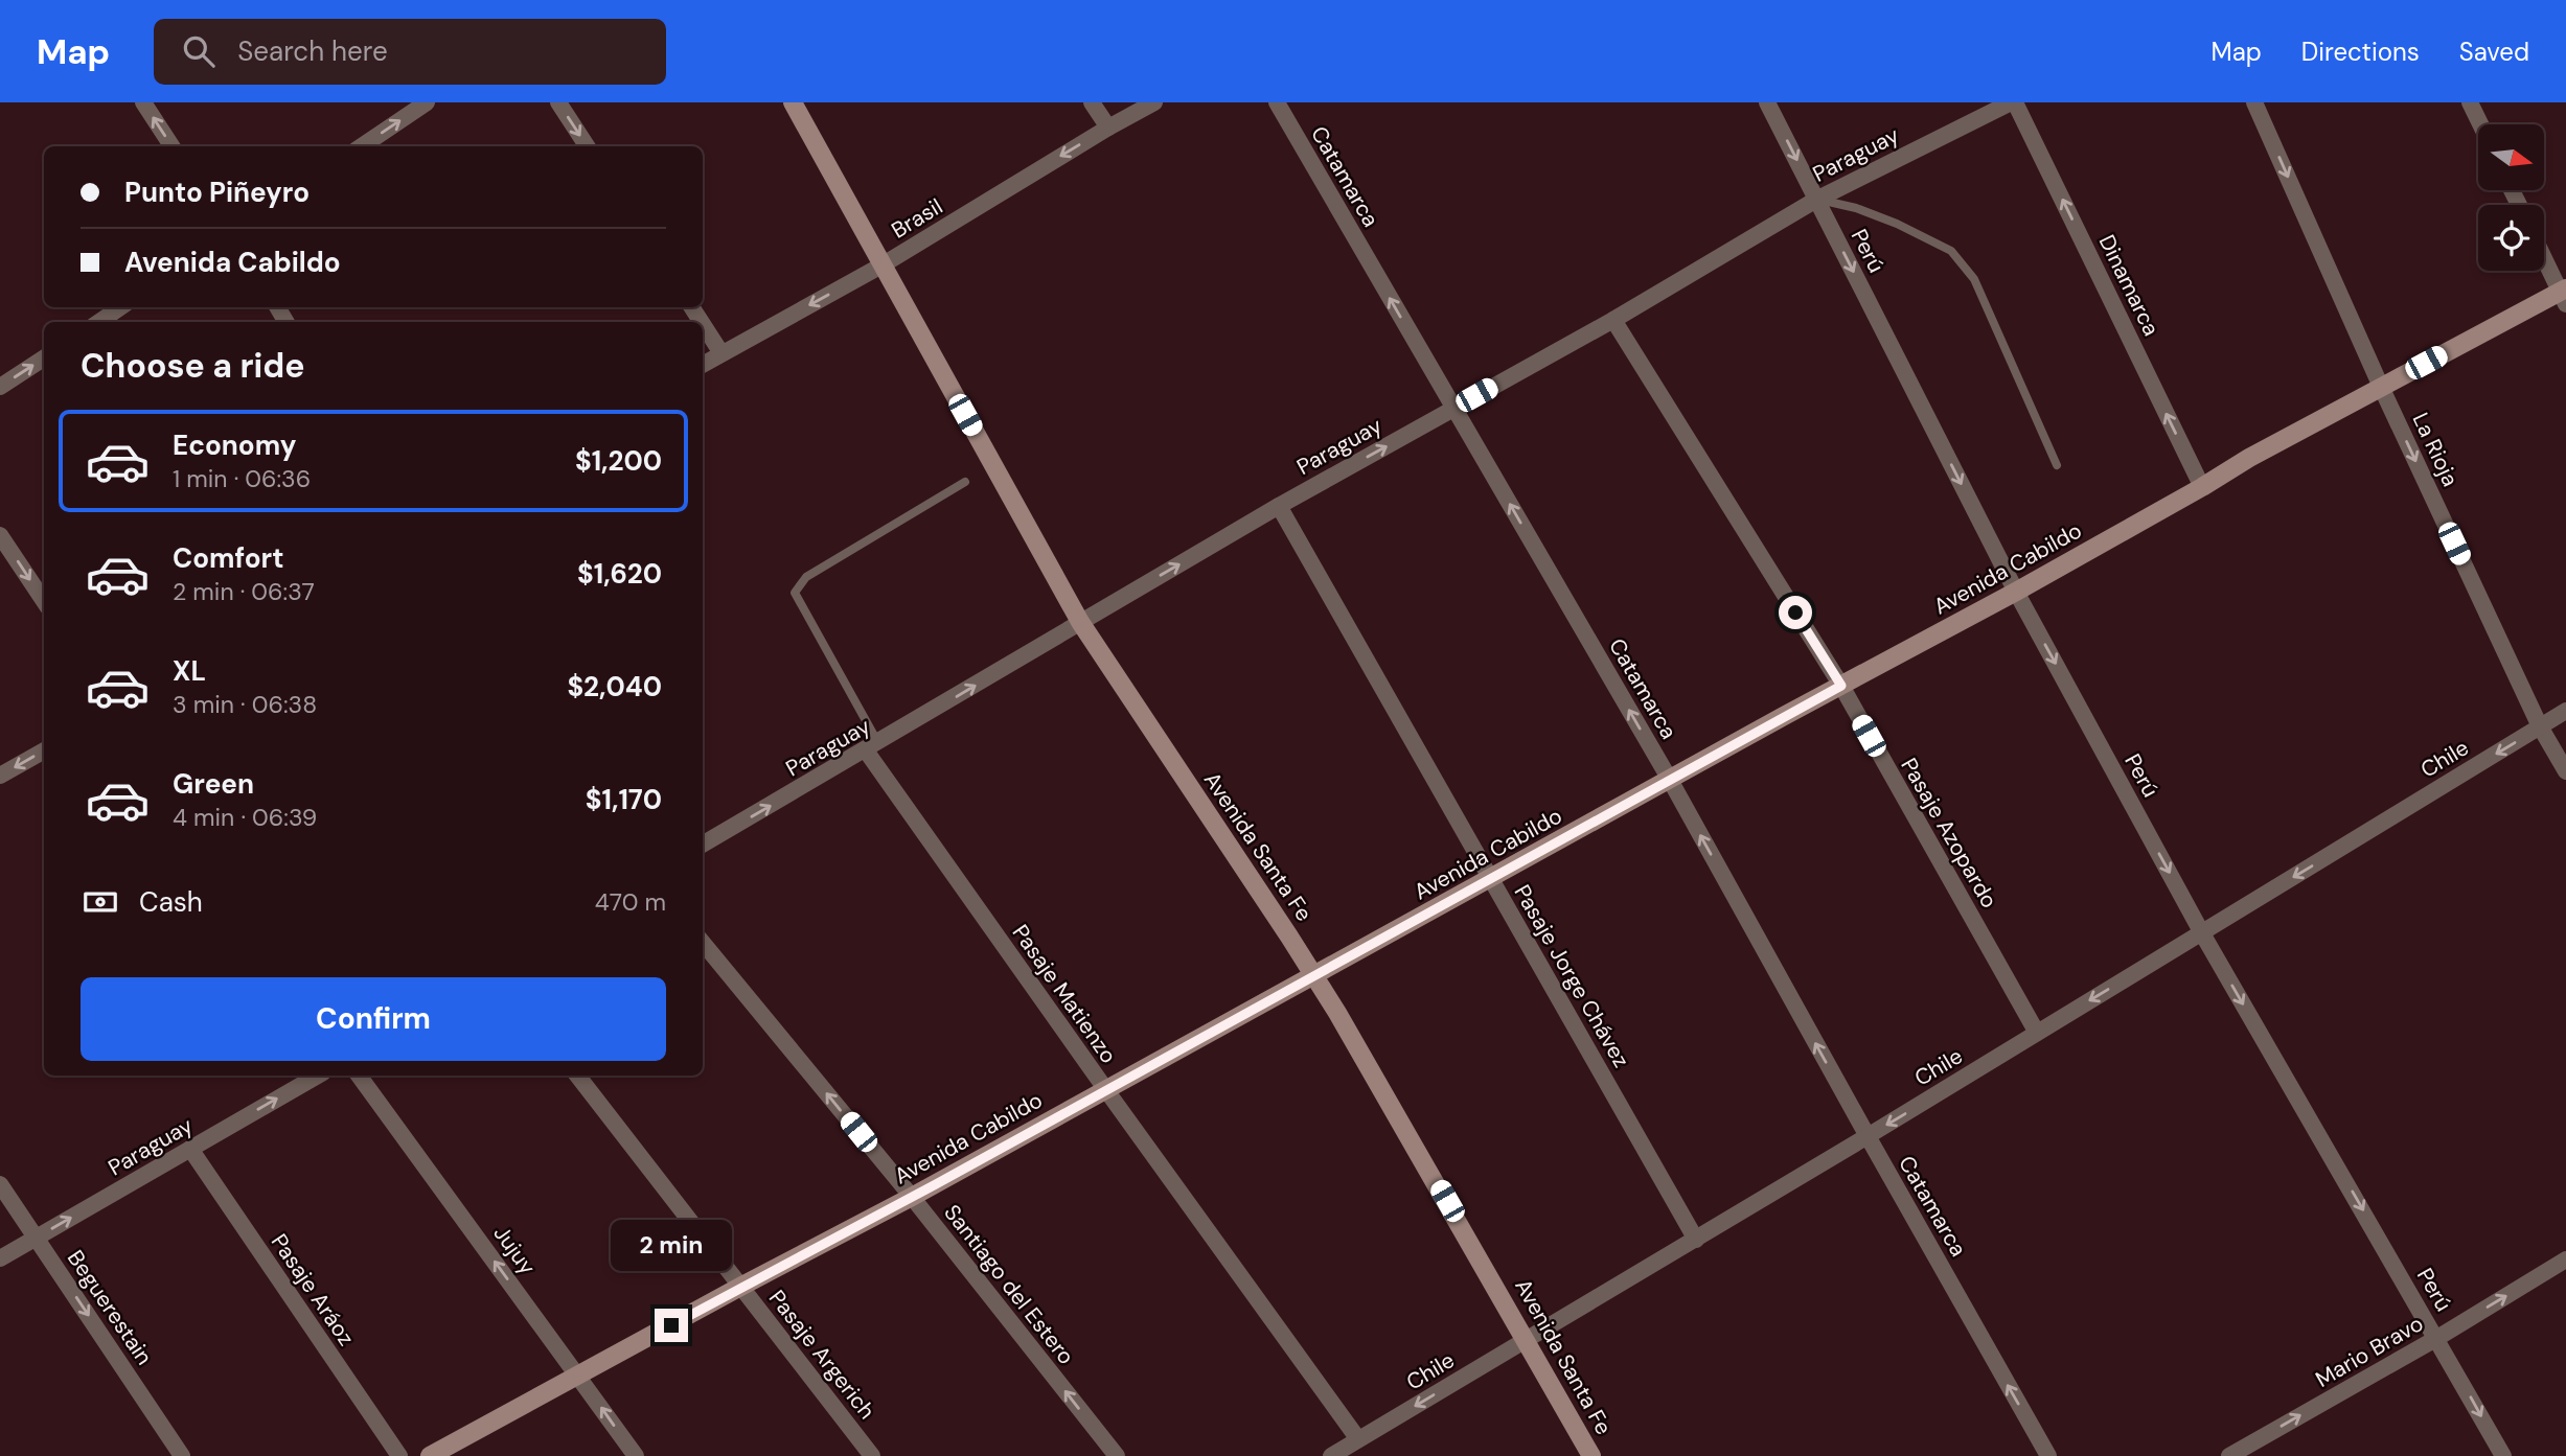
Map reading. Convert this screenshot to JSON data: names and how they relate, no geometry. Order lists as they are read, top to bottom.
{
  "streets": {
    "street": [
      "Paraguay",
      "Catamarca",
      "Brasil",
      "Perú",
      "Dinamarca",
      "La Rioja",
      "Avenida Cabildo",
      "Chile",
      "Pasaje Azopardo",
      "Avenida Santa Fe",
      "Pasaje Jorge Chávez",
      "Pasaje Matienzo",
      "Jujuy",
      "Santiago del Estero",
      "Pasaje Aráoz",
      "Beguerestain",
      "Mario Bravo",
      "Pasaje Argerich"
    ]
  },
  "crossings": [
    ["Paraguay", "Catamarca"],
    ["Paraguay", "Perú"],
    ["Paraguay", "Dinamarca"],
    ["Paraguay", "Pasaje Azopardo"],
    ["Paraguay", "Avenida Santa Fe"],
    ["Paraguay", "Pasaje Jorge Chávez"],
    ["Paraguay", "Pasaje Matienzo"],
    ["Paraguay", "Pasaje Aráoz"],
    ["Paraguay", "Beguerestain"],
    ["Catamarca", "Avenida Cabildo"],
    ["Catamarca", "Chile"],
    ["Brasil", "Avenida Santa Fe"],
    ["Perú", "Avenida Cabildo"],
    ["Perú", "Chile"],
    ["Perú", "Mario Bravo"],
    ["Dinamarca", "Avenida Cabildo"],
    ["La Rioja", "Avenida Cabildo"],
    ["La Rioja", "Chile"],
    ["Avenida Cabildo", "Pasaje Azopardo"],
    ["Avenida Cabildo", "Avenida Santa Fe"],
    ["Avenida Cabildo", "Pasaje Jorge Chávez"],
    ["Avenida Cabildo", "Pasaje Matienzo"],
    ["Avenida Cabildo", "Jujuy"],
    ["Avenida Cabildo", "Santiago del Estero"],
    ["Avenida Cabildo", "Pasaje Argerich"],
    ["Chile", "Pasaje Azopardo"],
    ["Chile", "Avenida Santa Fe"],
    ["Chile", "Pasaje Jorge Chávez"],
    ["Chile", "Pasaje Matienzo"]
  ],
  "one_way": [
    "Paraguay",
    "Catamarca",
    "Brasil",
    "Perú",
    "Dinamarca",
    "La Rioja",
    "Chile",
    "Jujuy",
    "Santiago del Estero",
    "Beguerestain",
    "Mario Bravo"
  ],
  "north": "right",
  "page": {
    "header": "Map",
    "search": "Search here",
    "nav": ["Map", "Directions", "Saved"],
    "banner": ["Punto Piñeyro", "Avenida Cabildo"],
    "heading": "Choose a ride",
    "list": [
      {
        "name": "Economy",
        "note": "1 min · 06:36",
        "value": "$1,200"
      },
      {
        "name": "Comfort",
        "note": "2 min · 06:37",
        "value": "$1,620"
      },
      {
        "name": "XL",
        "note": "3 min · 06:38",
        "value": "$2,040"
      },
      {
        "name": "Green",
        "note": "4 min · 06:39",
        "value": "$1,170"
      }
    ],
    "pay": ["Cash", "470 m"],
    "buttons": "Confirm",
    "bubble": "2 min"
  }
}
